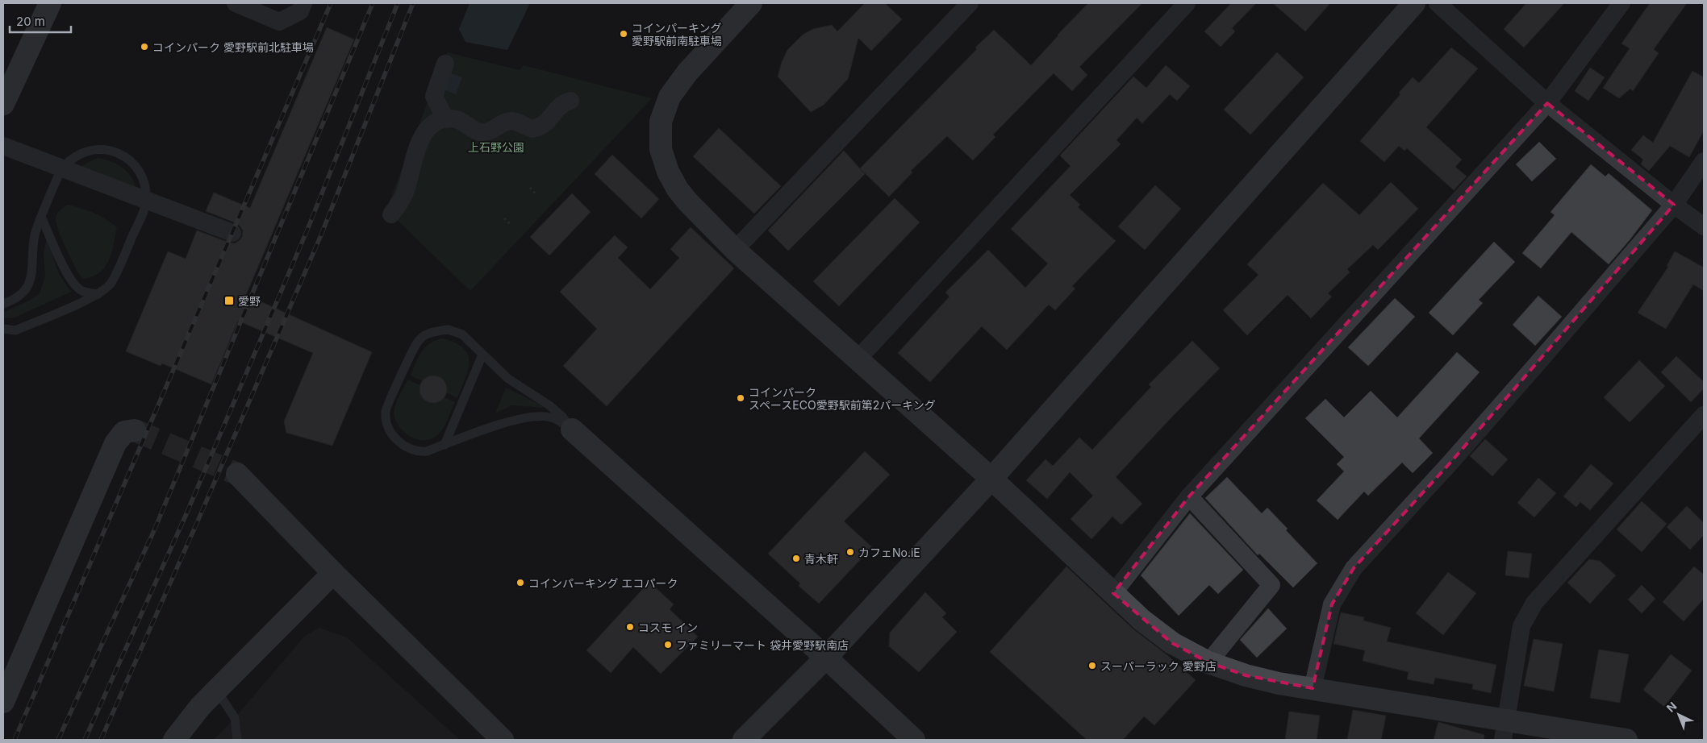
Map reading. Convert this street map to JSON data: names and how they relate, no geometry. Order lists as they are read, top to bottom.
{
  "parks": ["上石野公園"],
  "places": {
    "other": [
      "コインパーキング 愛野駅前南駐車場",
      "コインパーク 愛野駅前北駐車場",
      "コインパーク スペースECO愛野駅前第2パーキング",
      "カフェNo.iE",
      "青木軒",
      "コインパーキング エコパーク",
      "コスモ イン",
      "ファミリーマート 袋井愛野駅南店",
      "スーパーラック 愛野店"
    ],
    "transit": ["愛野"]
  },
  "scale_bar": "20 m",
  "north": "top left"
}
